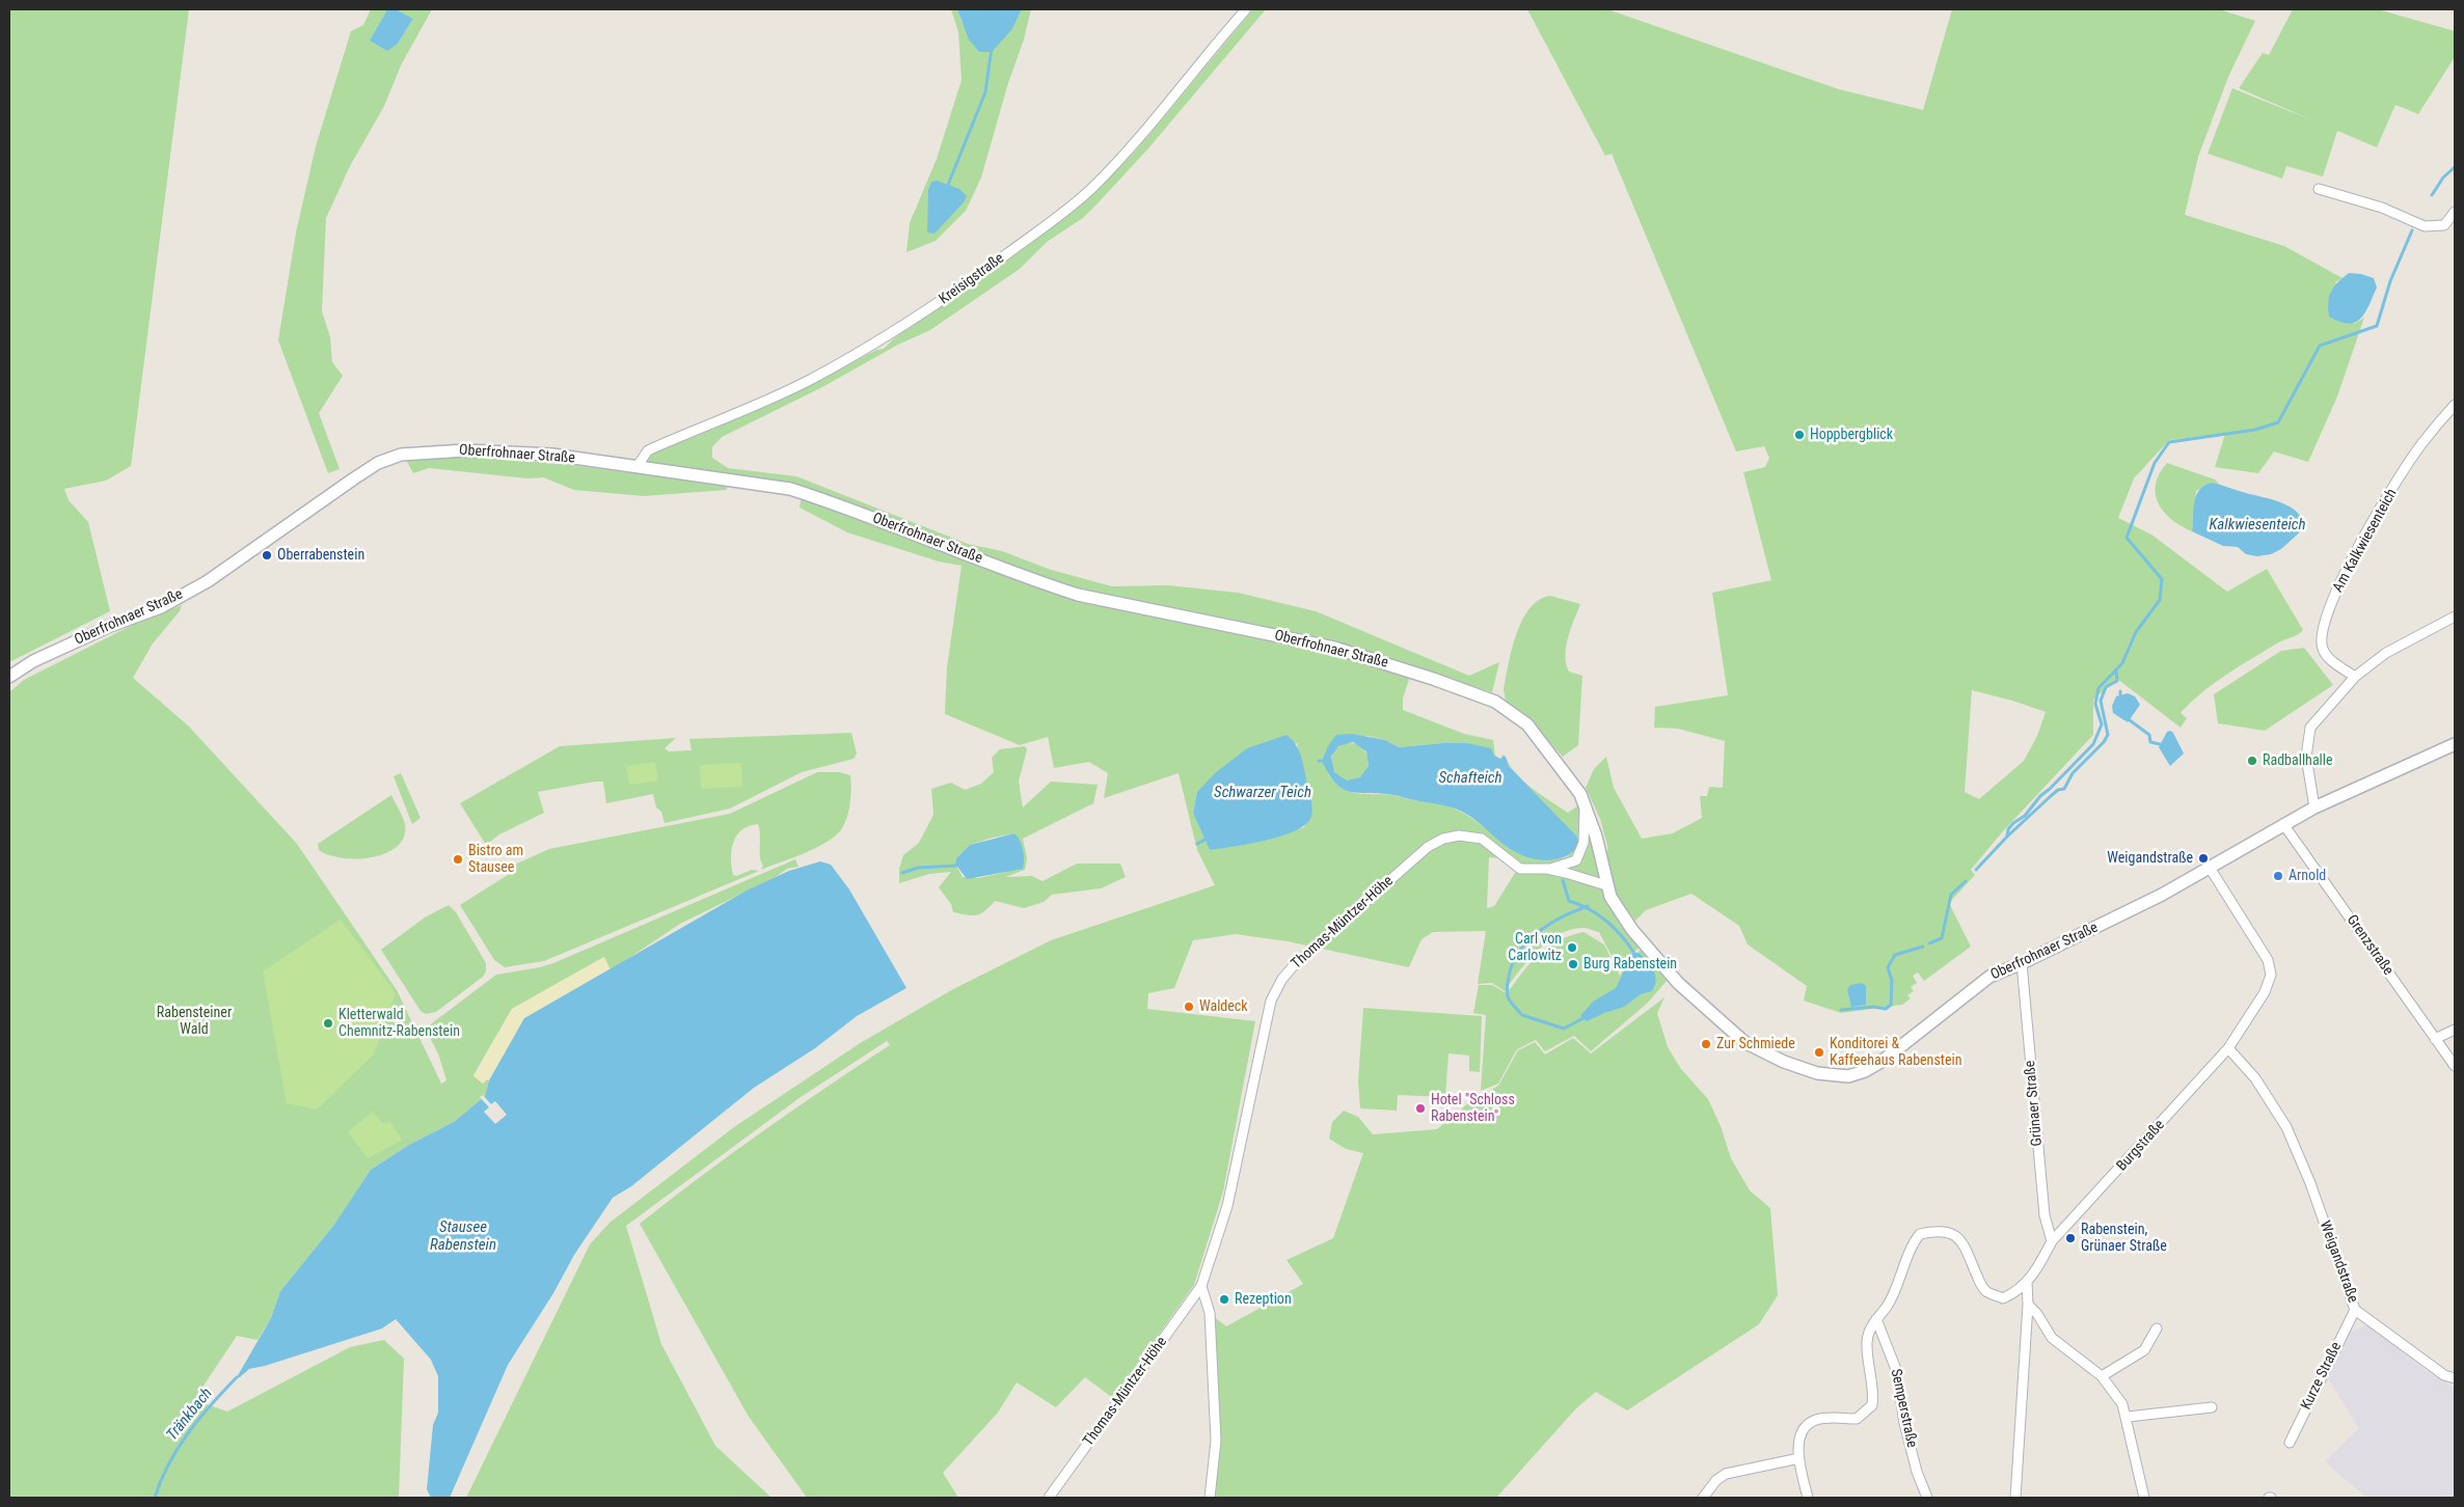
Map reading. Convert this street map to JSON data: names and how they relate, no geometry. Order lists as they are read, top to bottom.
{
  "streets": {
    "main road": ["Oberfrohnaer Straße"],
    "street": [
      "Kreisigstraße",
      "Am Kalkwiesenteich",
      "Thomas-Müntzer-Höhe",
      "Grenzstraße",
      "Grünaer Straße",
      "Burgstraße",
      "Weigandstraße",
      "Kurze Straße",
      "Semperstraße"
    ]
  },
  "crossings": [
    ["Kreisigstraße", "Oberfrohnaer Straße"],
    ["Oberfrohnaer Straße", "Thomas-Müntzer-Höhe"],
    ["Oberfrohnaer Straße", "Grenzstraße"],
    ["Oberfrohnaer Straße", "Grünaer Straße"],
    ["Grünaer Straße", "Burgstraße"],
    ["Burgstraße", "Weigandstraße"],
    ["Weigandstraße", "Kurze Straße"]
  ],
  "water": [
    "Kalkwiesenteich",
    "Schafteich",
    "Schwarzer Teich",
    "Stausee Rabenstein",
    "Tränkbach"
  ],
  "parks": ["Rabensteiner Wald"],
  "places": [
    "Hoppbergblick",
    "Oberrabenstein",
    "Radballhalle",
    "Weigandstraße",
    "Bistro am Stausee",
    "Arnold",
    "Carl von Carlowitz",
    "Burg Rabenstein",
    "Waldeck",
    "Kletterwald Chemnitz-Rabenstein",
    "Zur Schmiede",
    "Konditorei & Kaffeehaus Rabenstein",
    "Hotel \"Schloss Rabenstein\"",
    "Rabenstein, Grünaer Straße",
    "Rezeption"
  ]
}
